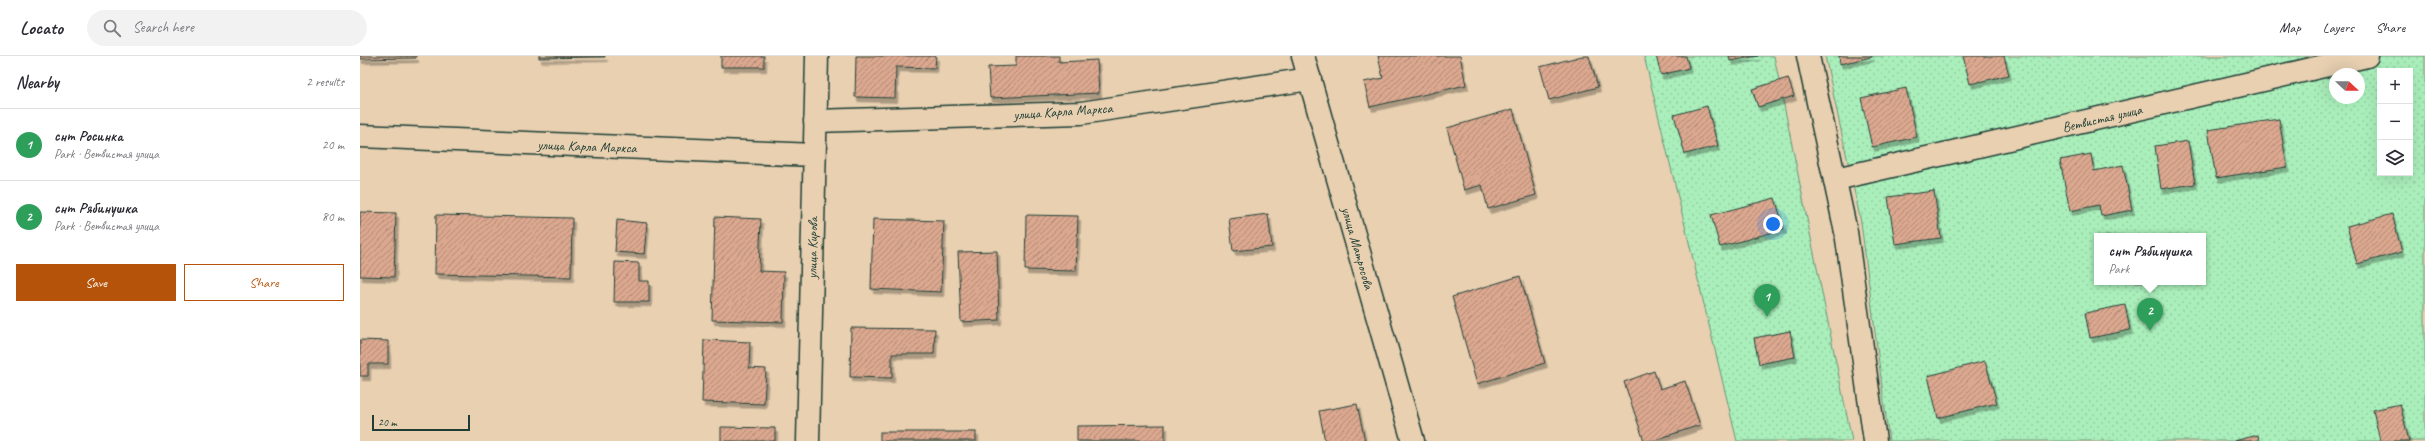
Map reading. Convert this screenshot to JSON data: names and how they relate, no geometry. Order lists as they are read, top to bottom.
{
  "streets": {
    "street": [
      "улица Карла Маркса",
      "Ветвистая улица",
      "улица Кирова",
      "улица Матросова"
    ]
  },
  "crossings": [
    ["улица Карла Маркса", "улица Кирова"],
    ["улица Карла Маркса", "улица Матросова"]
  ],
  "scale_bar": "20 m",
  "north": "right",
  "page": {
    "header": "Locato",
    "search": "Search here",
    "nav": ["Map", "Layers", "Share"],
    "heading": ["Nearby", "2 results"],
    "map_buttons": ["+", "−"],
    "list": [
      {
        "mark": "1",
        "name": "снт Росинка",
        "note": "Park · Ветвистая улица",
        "value": "20 m"
      },
      {
        "mark": "2",
        "name": "снт Рябинушка",
        "note": "Park · Ветвистая улица",
        "value": "80 m"
      }
    ],
    "popup": ["снт Рябинушка", "Park"],
    "buttons": ["Save", "Share"],
    "pins": ["1", "2"],
    "scale": "20 m"
  }
}
